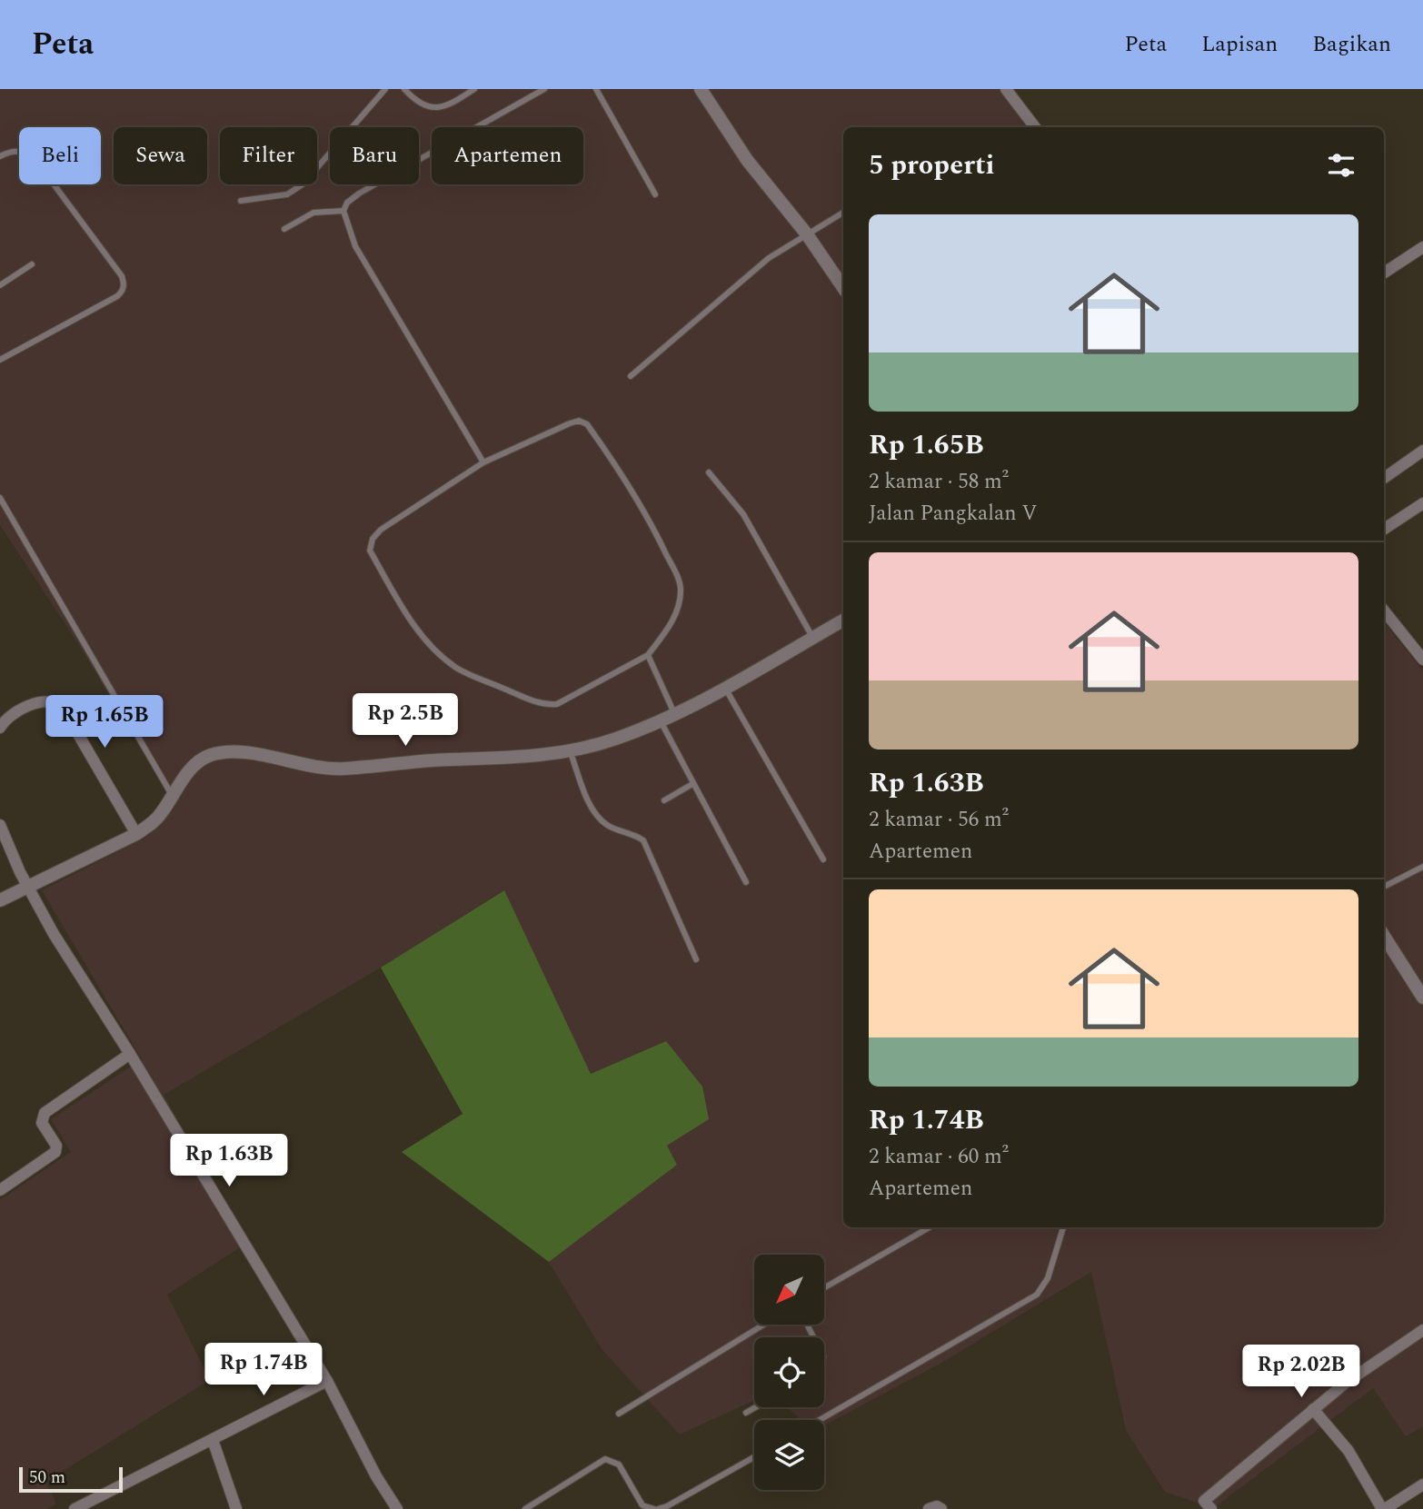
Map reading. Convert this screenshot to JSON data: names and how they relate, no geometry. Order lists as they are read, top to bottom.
{
  "scale_bar": "50 m",
  "north": "bottom left",
  "page": {
    "header": "Peta",
    "nav": ["Peta", "Lapisan", "Bagikan"],
    "chip": [
      "Beli",
      "Sewa",
      "Filter",
      "Baru",
      "Apartemen"
    ],
    "heading": "5 properti",
    "list": [
      {
        "name": "Rp 1.65B",
        "note": "2 kamar · 58 m² · Jalan Pangkalan V"
      },
      {
        "name": "Rp 1.63B",
        "note": "2 kamar · 56 m² · Apartemen"
      },
      {
        "name": "Rp 1.74B",
        "note": "2 kamar · 60 m² · Apartemen"
      }
    ],
    "price": [
      "Rp 2.5B",
      "Rp 1.65B",
      "Rp 1.63B",
      "Rp 1.74B",
      "Rp 2.02B"
    ],
    "scale": "50 m"
  }
}
